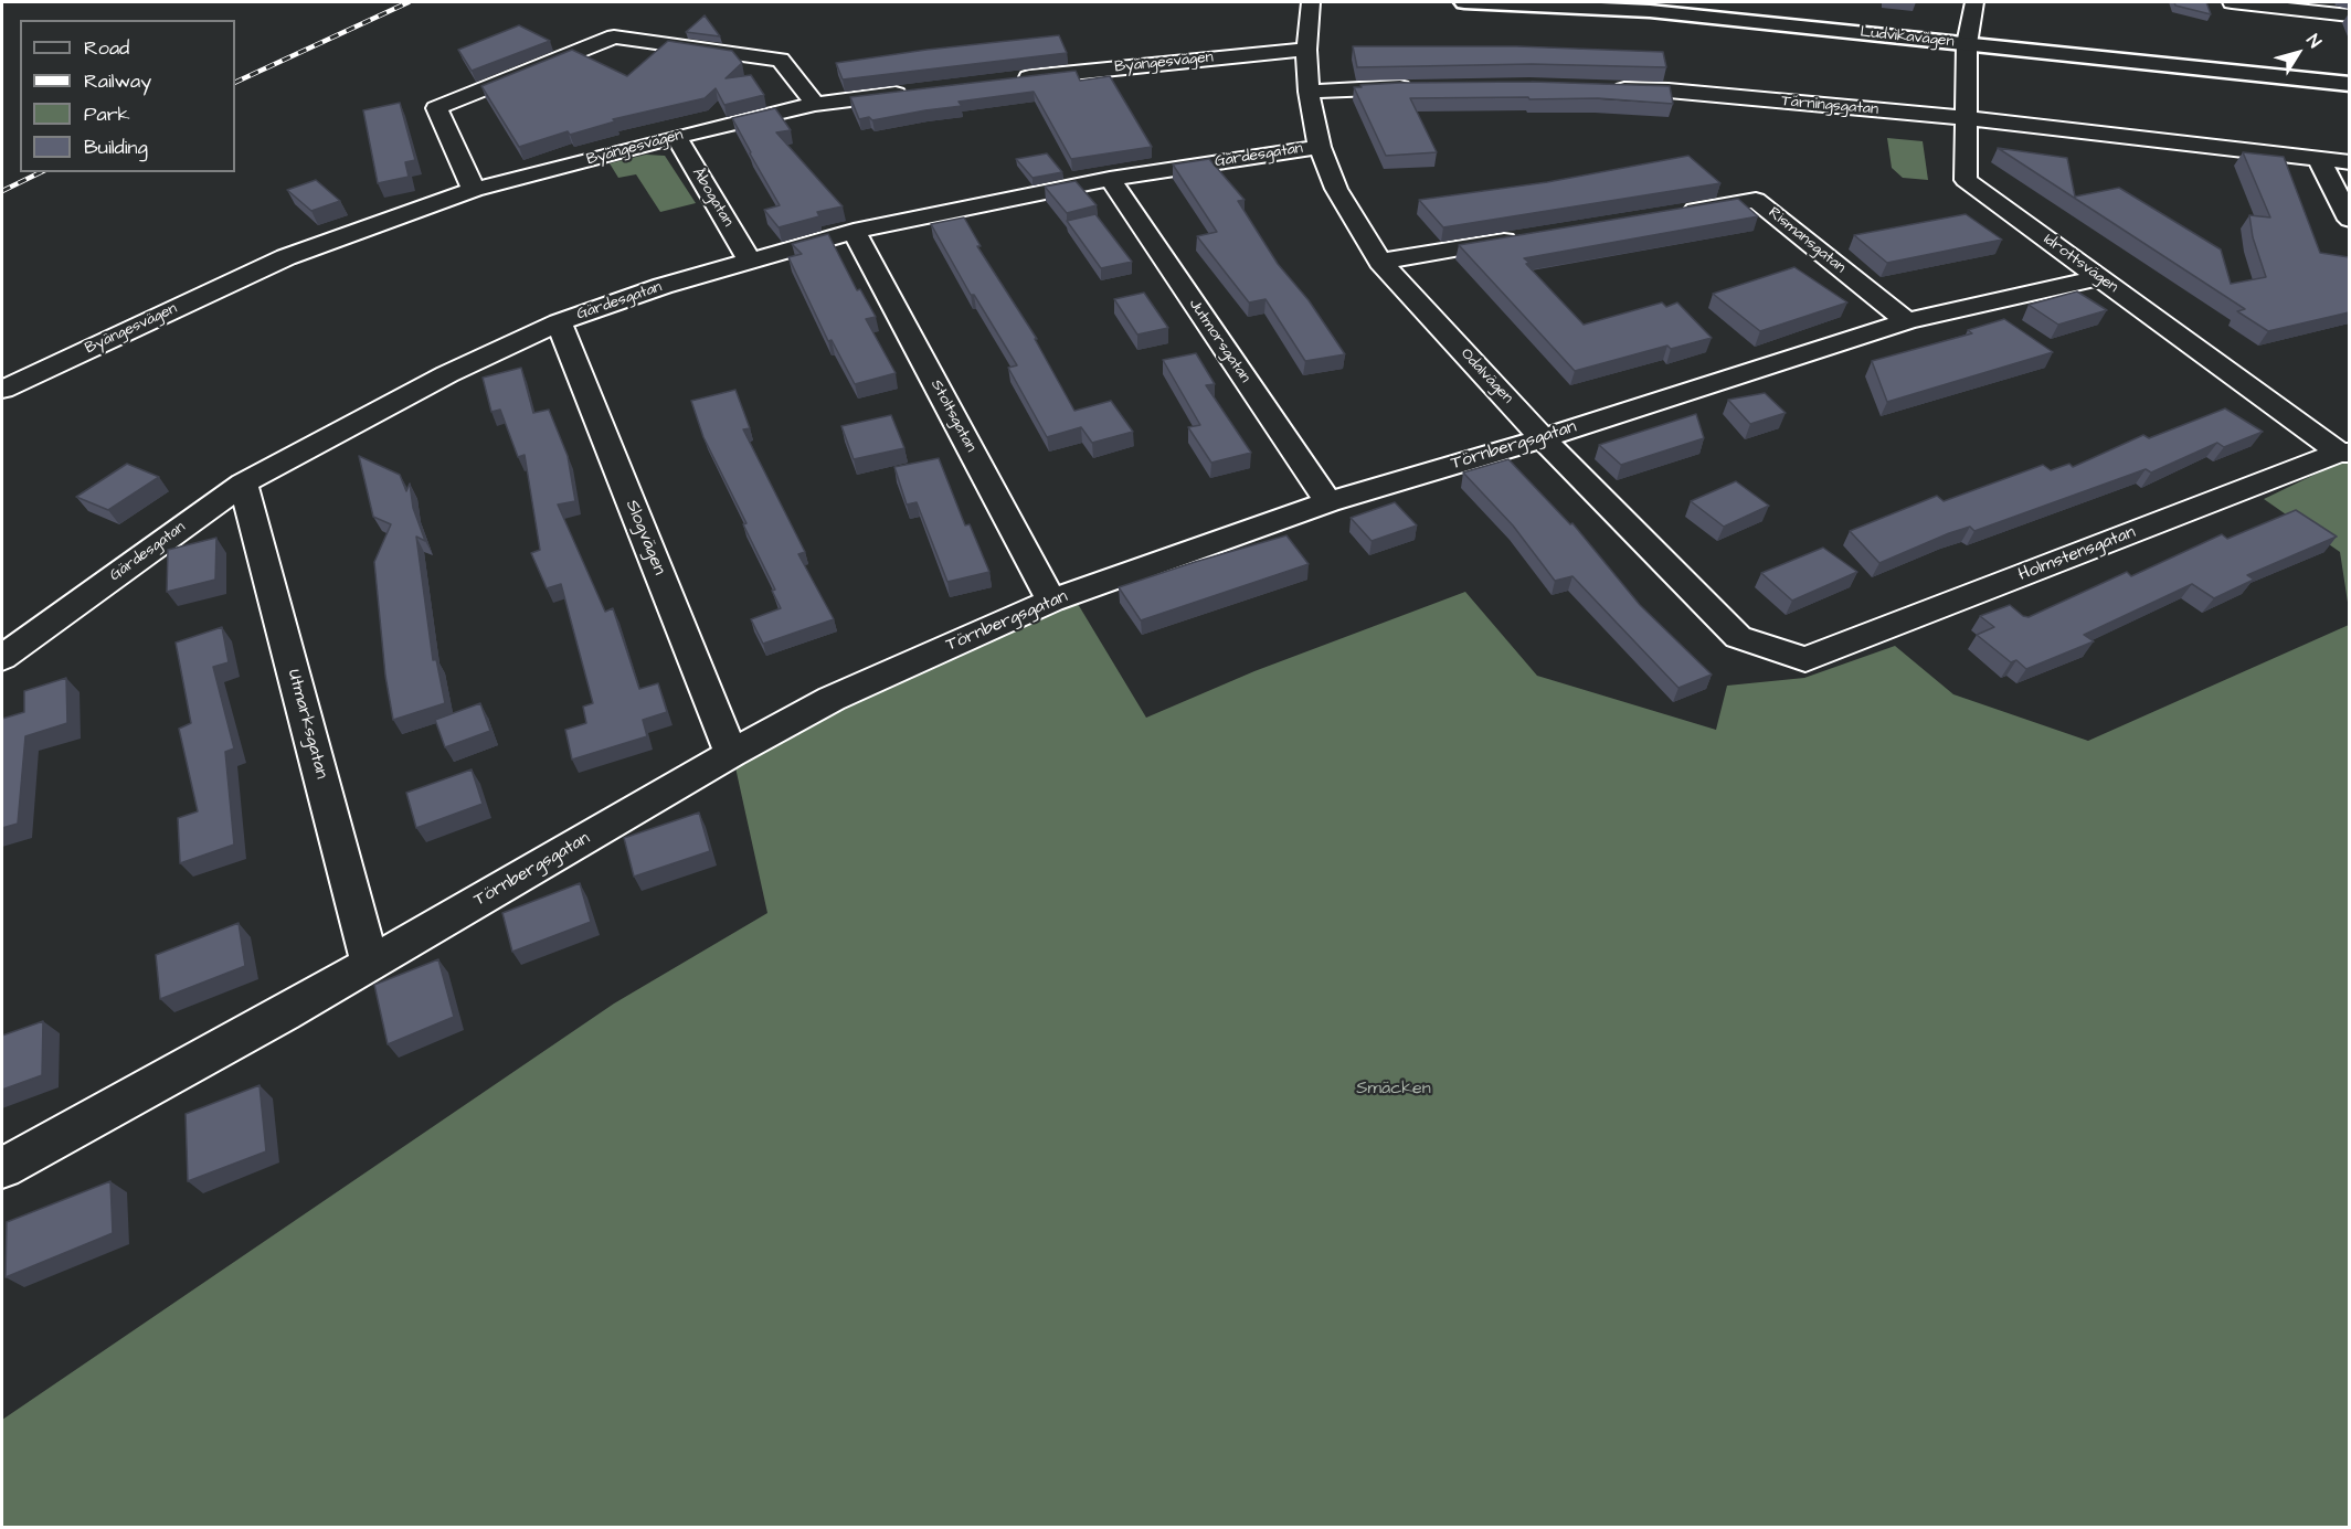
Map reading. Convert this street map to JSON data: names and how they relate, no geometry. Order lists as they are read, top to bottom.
{
  "streets": {
    "street": [
      "Ludvikavägen",
      "Byängesvägen",
      "Tärningsgatan",
      "Gärdesgatan",
      "Åbogatan",
      "Rismansgatan",
      "Idrottsvägen",
      "Jutmorsgatan",
      "Odalvägen",
      "Stoltsgatan",
      "Törnbergsgatan",
      "Slogvägen",
      "Holmstensgatan",
      "Utmarksgatan"
    ]
  },
  "crossings": [
    ["Ludvikavägen", "Idrottsvägen"],
    ["Byängesvägen", "Åbogatan"],
    ["Byängesvägen", "Odalvägen"],
    ["Tärningsgatan", "Idrottsvägen"],
    ["Gärdesgatan", "Åbogatan"],
    ["Gärdesgatan", "Jutmorsgatan"],
    ["Gärdesgatan", "Odalvägen"],
    ["Gärdesgatan", "Stoltsgatan"],
    ["Gärdesgatan", "Slogvägen"],
    ["Gärdesgatan", "Utmarksgatan"],
    ["Rismansgatan", "Törnbergsgatan"],
    ["Idrottsvägen", "Törnbergsgatan"],
    ["Idrottsvägen", "Holmstensgatan"],
    ["Jutmorsgatan", "Törnbergsgatan"],
    ["Odalvägen", "Törnbergsgatan"],
    ["Odalvägen", "Holmstensgatan"],
    ["Stoltsgatan", "Törnbergsgatan"],
    ["Törnbergsgatan", "Slogvägen"],
    ["Törnbergsgatan", "Utmarksgatan"]
  ],
  "parks": ["Smäcken"],
  "legend": [
    "Road",
    "Railway",
    "Park",
    "Building"
  ],
  "north": "top right"
}
